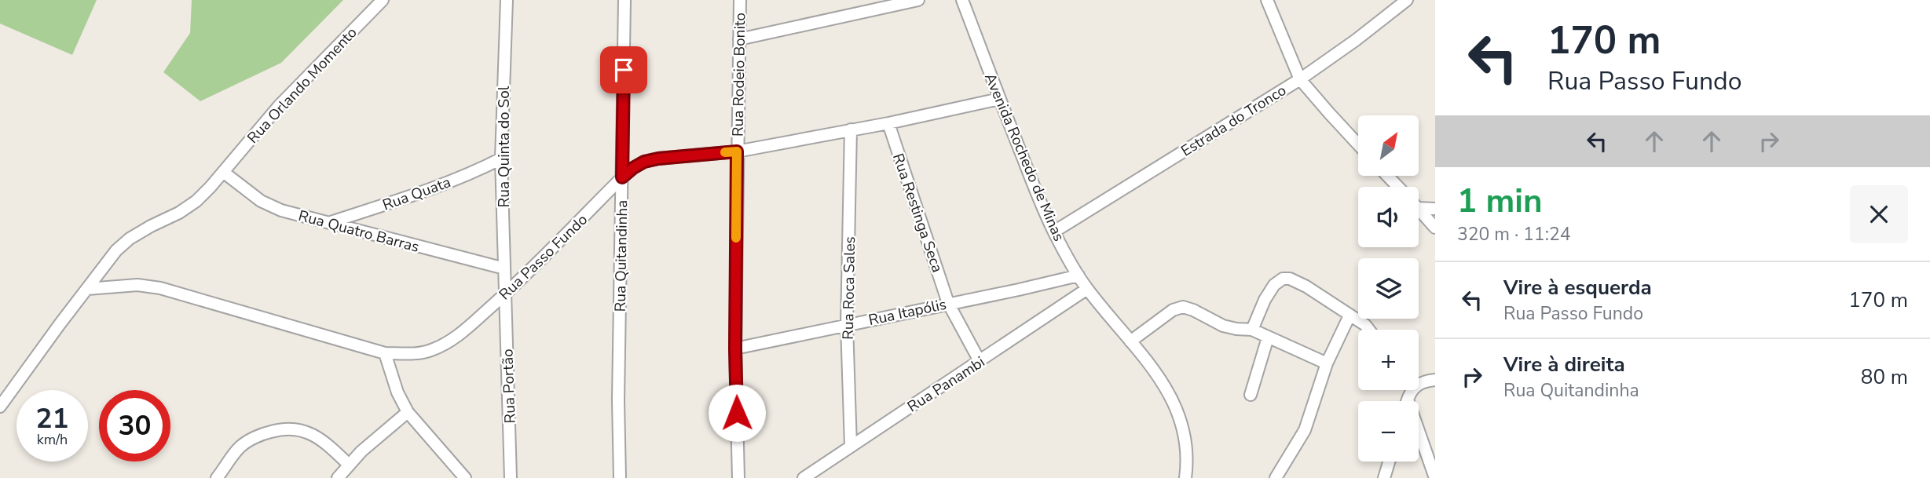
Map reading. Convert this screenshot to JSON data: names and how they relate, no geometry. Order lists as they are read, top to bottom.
{
  "streets": {
    "street": [
      "Rua Rodeio Bonito",
      "Rua Orlando Momento",
      "Estrada do Tronco",
      "Rua Quinta do Sol",
      "Avenida Rochedo de Minas",
      "Rua Quata",
      "Rua Restinga Seca",
      "Rua Quatro Barras",
      "Rua Quitandinha",
      "Rua Passo Fundo",
      "Rua Roca Sales",
      "Rua Itapólis",
      "Rua Panambi",
      "Rua Portão"
    ]
  },
  "crossings": [
    ["Rua Rodeio Bonito", "Rua Passo Fundo"],
    ["Rua Rodeio Bonito", "Rua Itapólis"],
    ["Rua Orlando Momento", "Rua Quatro Barras"],
    ["Rua Orlando Momento", "Rua Passo Fundo"],
    ["Estrada do Tronco", "Avenida Rochedo de Minas"],
    ["Rua Quinta do Sol", "Rua Quata"],
    ["Rua Quinta do Sol", "Rua Quatro Barras"],
    ["Rua Quinta do Sol", "Rua Passo Fundo"],
    ["Rua Quinta do Sol", "Rua Portão"],
    ["Avenida Rochedo de Minas", "Rua Passo Fundo"],
    ["Avenida Rochedo de Minas", "Rua Itapólis"],
    ["Avenida Rochedo de Minas", "Rua Panambi"],
    ["Rua Quata", "Rua Quatro Barras"],
    ["Rua Restinga Seca", "Rua Passo Fundo"],
    ["Rua Restinga Seca", "Rua Itapólis"],
    ["Rua Restinga Seca", "Rua Panambi"],
    ["Rua Quitandinha", "Rua Passo Fundo"],
    ["Rua Passo Fundo", "Rua Roca Sales"],
    ["Rua Passo Fundo", "Rua Portão"],
    ["Rua Roca Sales", "Rua Itapólis"],
    ["Rua Roca Sales", "Rua Panambi"]
  ],
  "north": "top right",
  "page": {
    "turn": ["170 m", "Rua Passo Fundo"],
    "map_buttons": ["+", "−"],
    "heading": ["1 min", "320 m · 11:24"],
    "list": [
      {
        "name": "Vire à esquerda",
        "note": "Rua Passo Fundo",
        "value": "170 m"
      },
      {
        "name": "Vire à direita",
        "note": "Rua Quitandinha",
        "value": "80 m"
      }
    ],
    "speed": "21 km/h",
    "limit": "30"
  }
}
